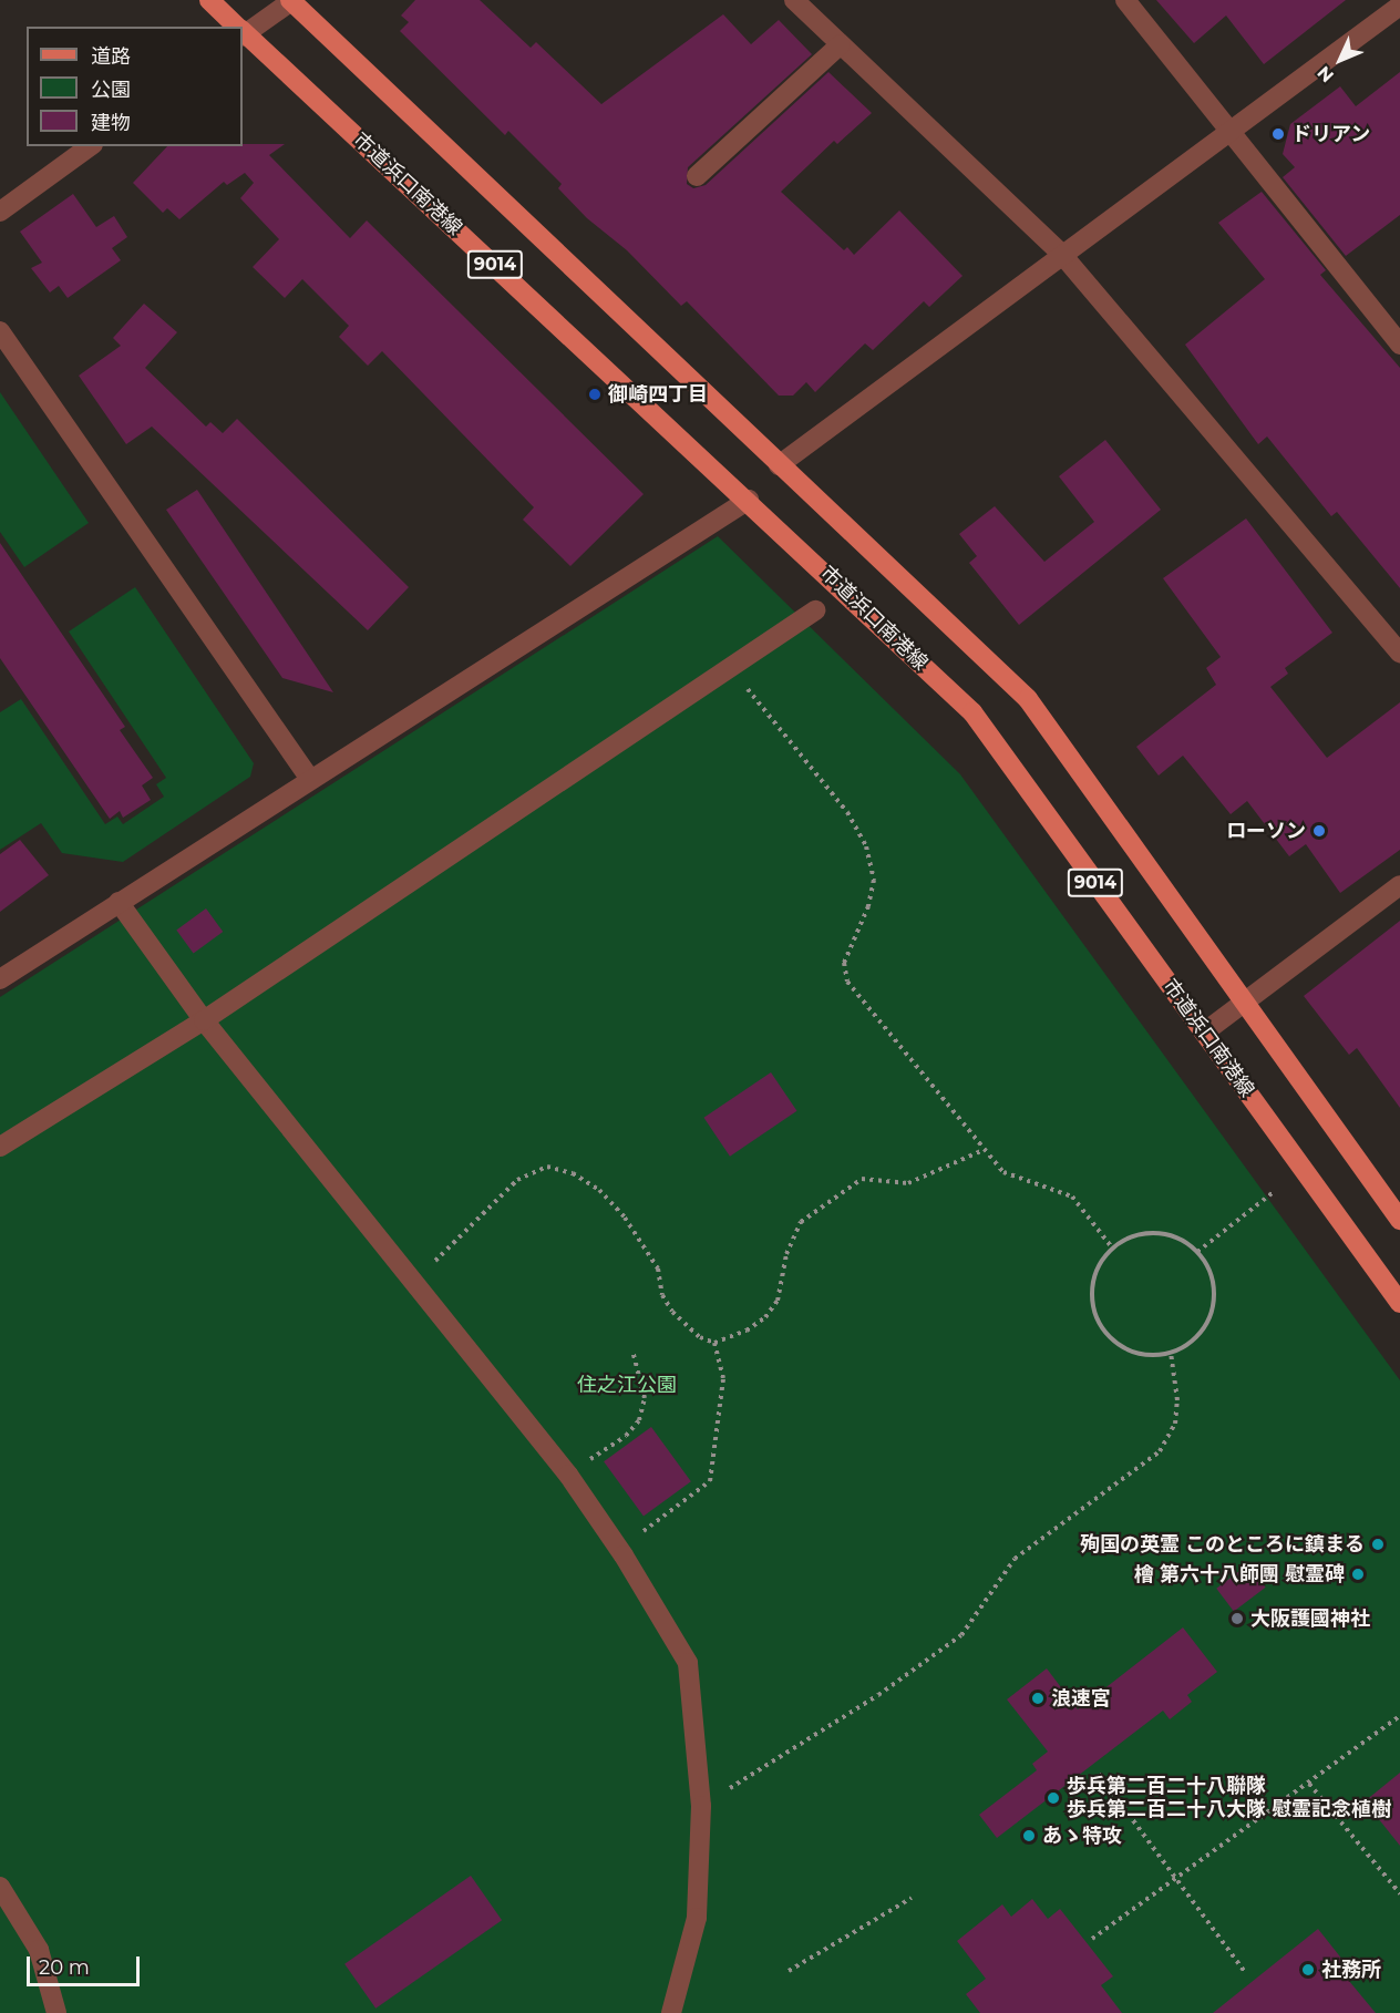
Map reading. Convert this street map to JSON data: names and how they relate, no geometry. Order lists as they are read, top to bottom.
{
  "streets": {
    "main road": ["市道浜口南港線", "9014"]
  },
  "parks": ["住之江公園"],
  "places": [
    "ドリアン",
    "御崎四丁目",
    "ローソン",
    "殉国の英霊 このところに鎮まる",
    "檜 第六十八師團 慰霊碑",
    "大阪護國神社",
    "浪速宮",
    "歩兵第二百二十八聯隊 歩兵第二百二十八大隊 慰霊記念植樹",
    "あゝ特攻",
    "社務所"
  ],
  "legend": ["道路", "公園", "建物"],
  "scale_bar": "20 m",
  "north": "bottom left"
}
